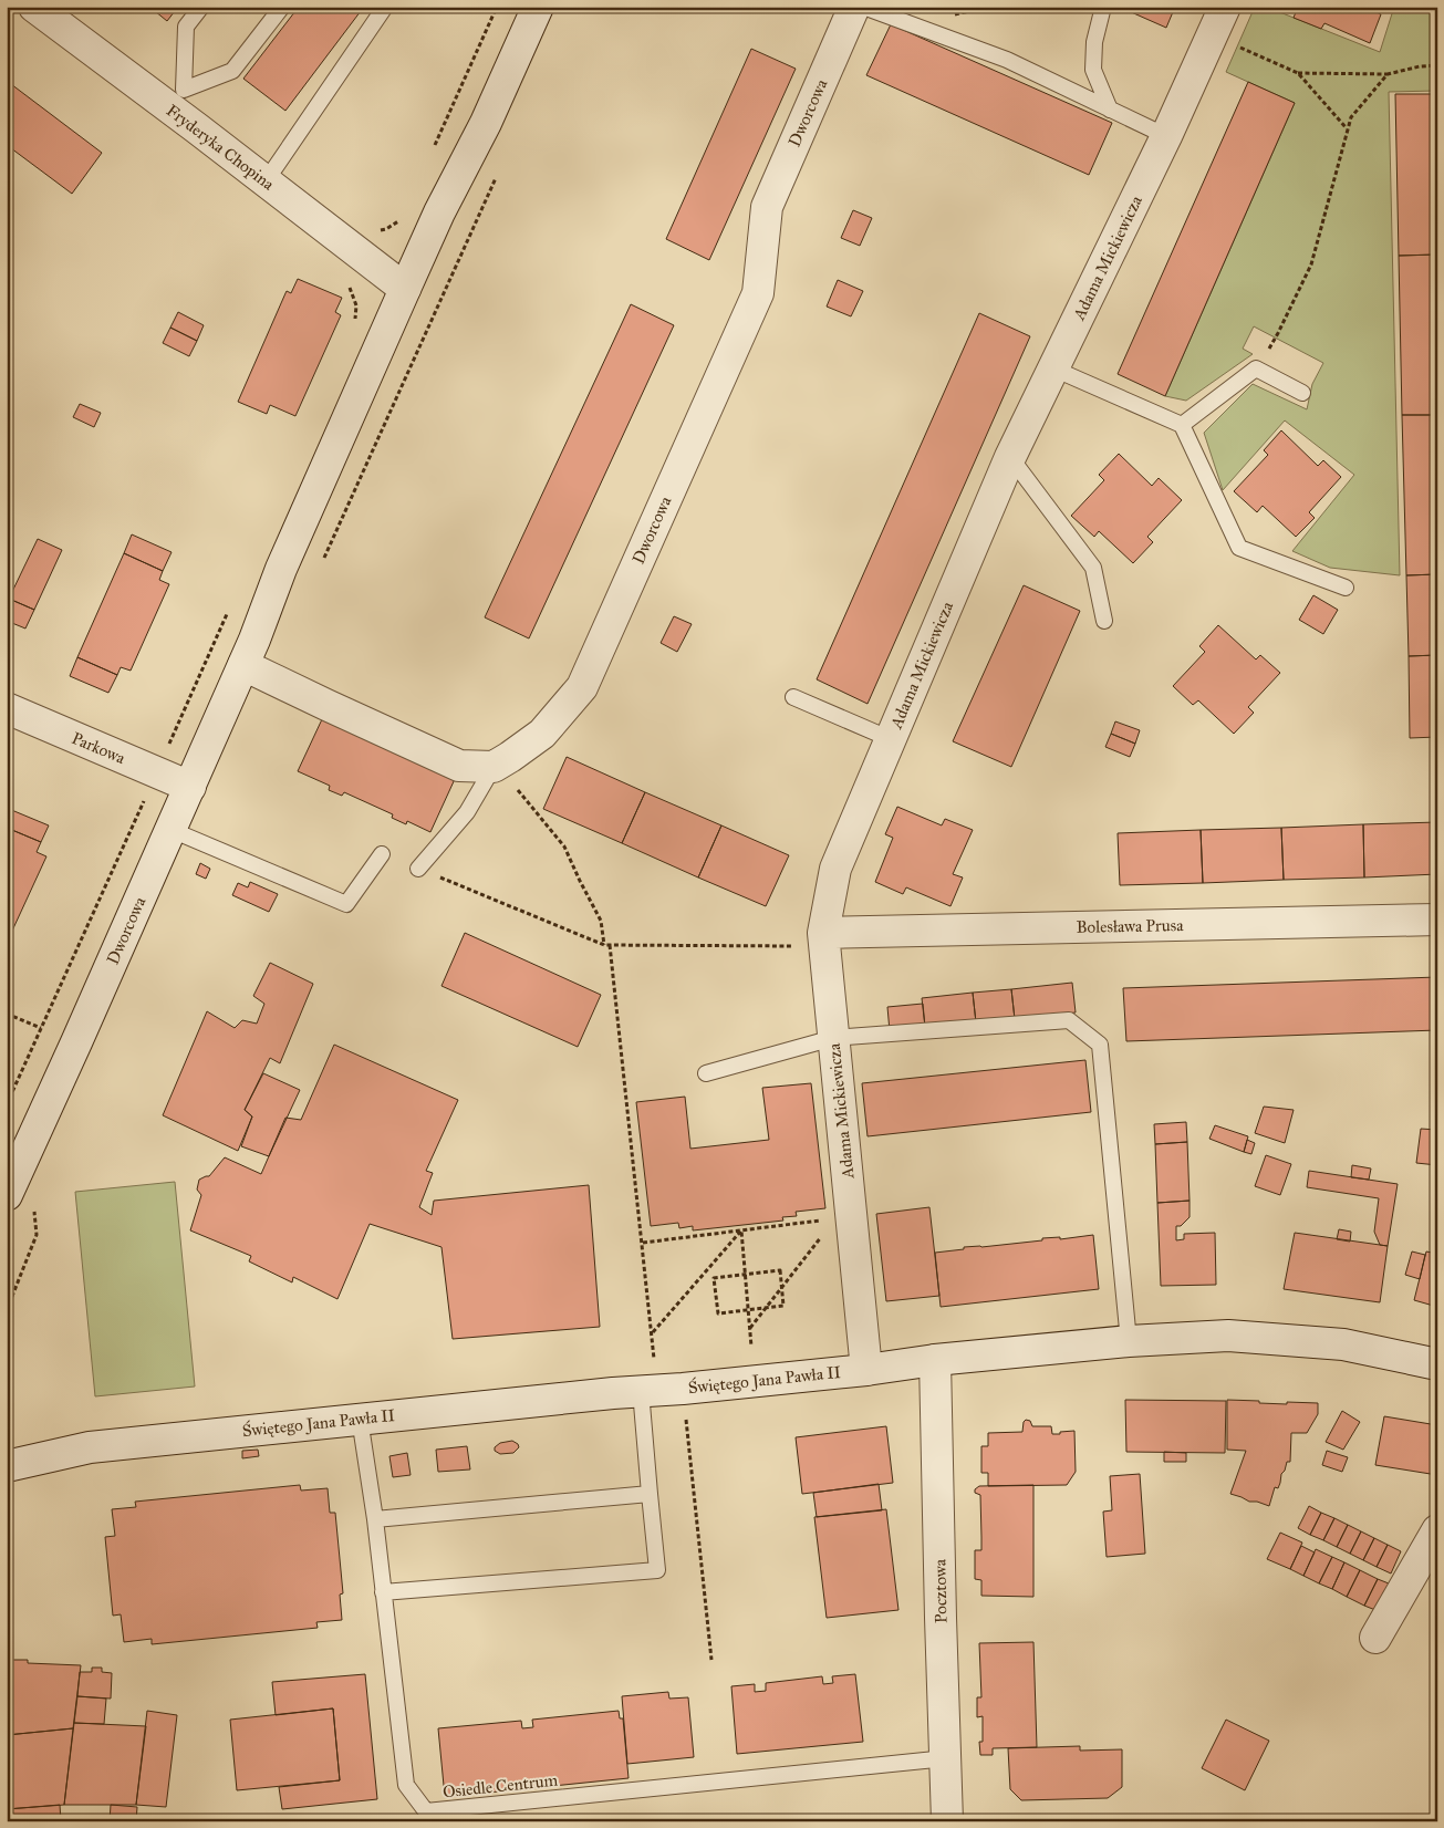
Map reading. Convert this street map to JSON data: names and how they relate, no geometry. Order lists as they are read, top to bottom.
{
  "streets": {
    "street": [
      "Dworcowa",
      "Fryderyka Chopina",
      "Adama Mickiewicza",
      "Parkowa",
      "Bolesława Prusa",
      "Świętego Jana Pawła II",
      "Pocztowa"
    ],
    "lane": ["Osiedle Centrum"]
  },
  "crossings": [
    ["Dworcowa", "Fryderyka Chopina"],
    ["Dworcowa", "Parkowa"],
    ["Adama Mickiewicza", "Bolesława Prusa"],
    ["Adama Mickiewicza", "Świętego Jana Pawła II"],
    ["Świętego Jana Pawła II", "Pocztowa"],
    ["Świętego Jana Pawła II", "Osiedle Centrum"],
    ["Pocztowa", "Osiedle Centrum"]
  ]
}
